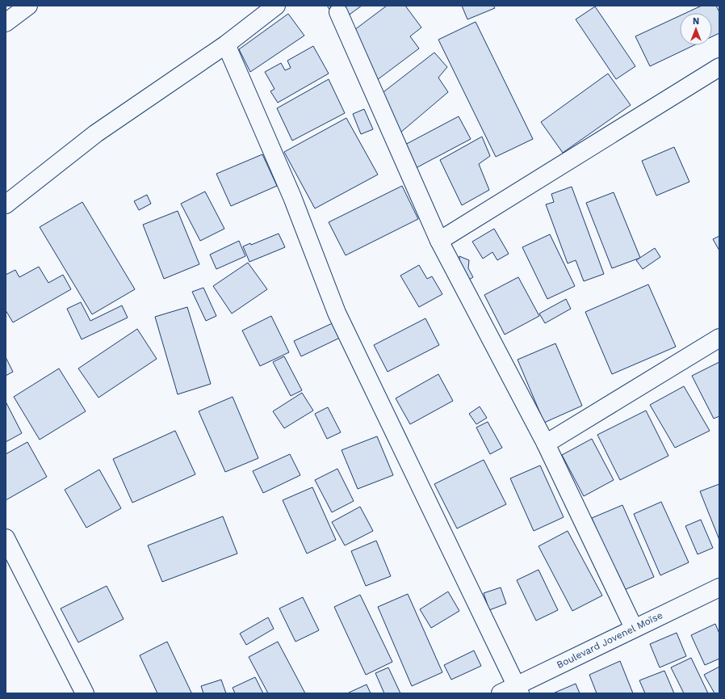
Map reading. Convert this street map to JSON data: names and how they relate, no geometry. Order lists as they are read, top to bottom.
{
  "streets": {
    "street": ["Boulevard Jovenel Moïse"]
  },
  "north": "top"
}
